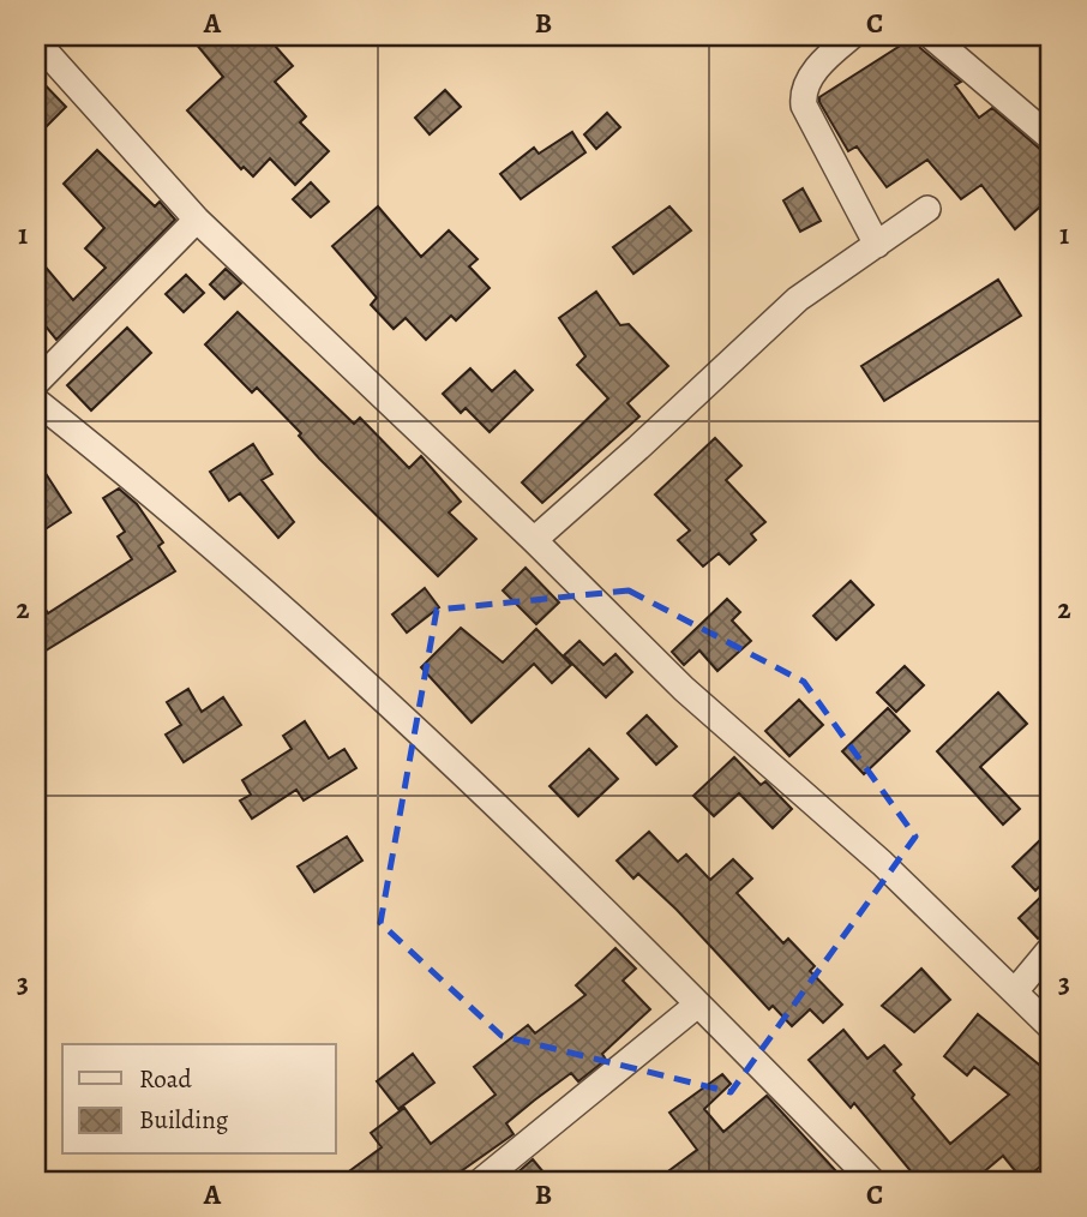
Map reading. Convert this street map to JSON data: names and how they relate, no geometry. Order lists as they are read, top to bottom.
{
  "legend": ["Road", "Building"],
  "grid": {
    "columns": ["A", "B", "C"],
    "rows": ["1", "2", "3"]
  }
}
